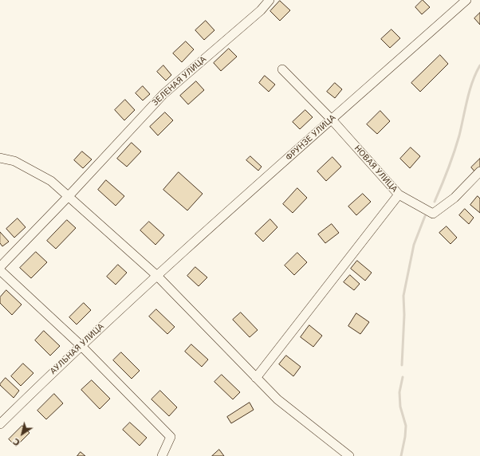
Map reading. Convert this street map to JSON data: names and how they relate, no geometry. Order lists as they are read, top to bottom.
{
  "streets": {
    "street": [
      "ЗЕЛЕНАЯ УЛИЦА",
      "ФРУНЗЕ УЛИЦА",
      "НОВАЯ УЛИЦА",
      "АУЛЬНАЯ УЛИЦА"
    ]
  },
  "crossings": [
    ["ФРУНЗЕ УЛИЦА", "НОВАЯ УЛИЦА"],
    ["ФРУНЗЕ УЛИЦА", "АУЛЬНАЯ УЛИЦА"]
  ],
  "north": "bottom left"
}
